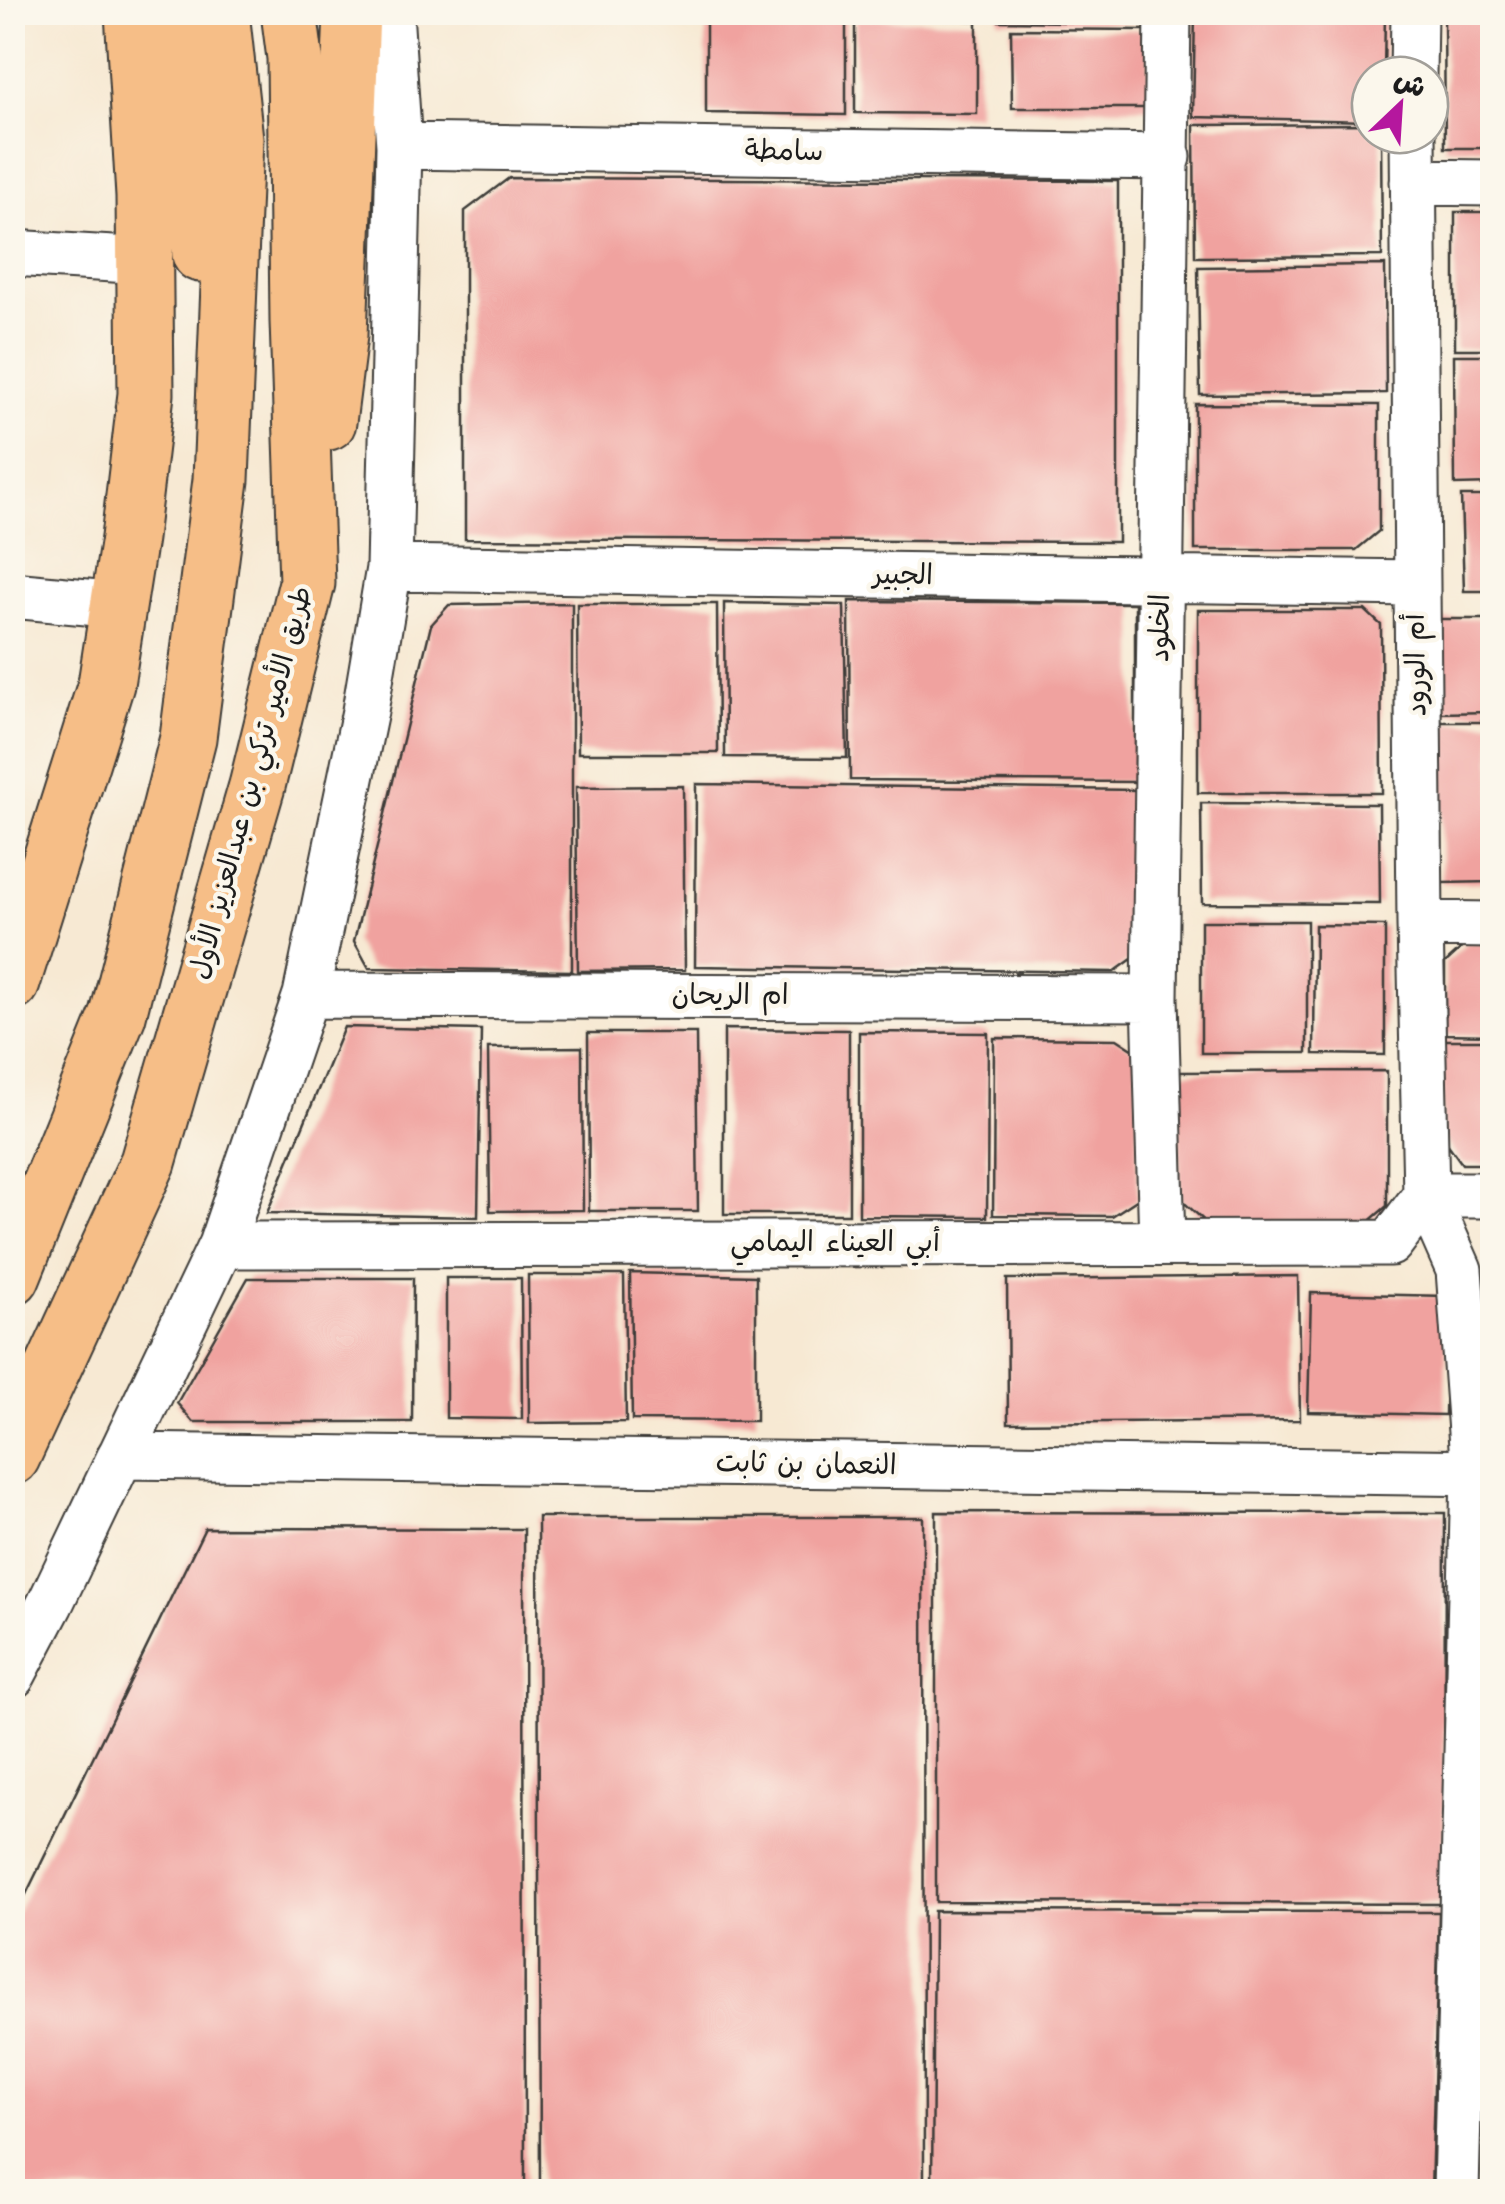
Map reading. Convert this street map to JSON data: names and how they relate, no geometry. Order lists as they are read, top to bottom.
{
  "streets": {
    "main road": ["طريق الأمير تركي بن عبدالعزيز الأول"],
    "street": [
      "سامطة",
      "الجبير",
      "الخلود",
      "أم الورود",
      "ام الريحان",
      "أبي العيناء اليمامي",
      "النعمان بن ثابت"
    ]
  },
  "crossings": [
    ["سامطة", "الخلود"],
    ["الجبير", "الخلود"],
    ["الجبير", "أم الورود"],
    ["الخلود", "ام الريحان"],
    ["الخلود", "أبي العيناء اليمامي"],
    ["أم الورود", "أبي العيناء اليمامي"]
  ],
  "north": "top right"
}
